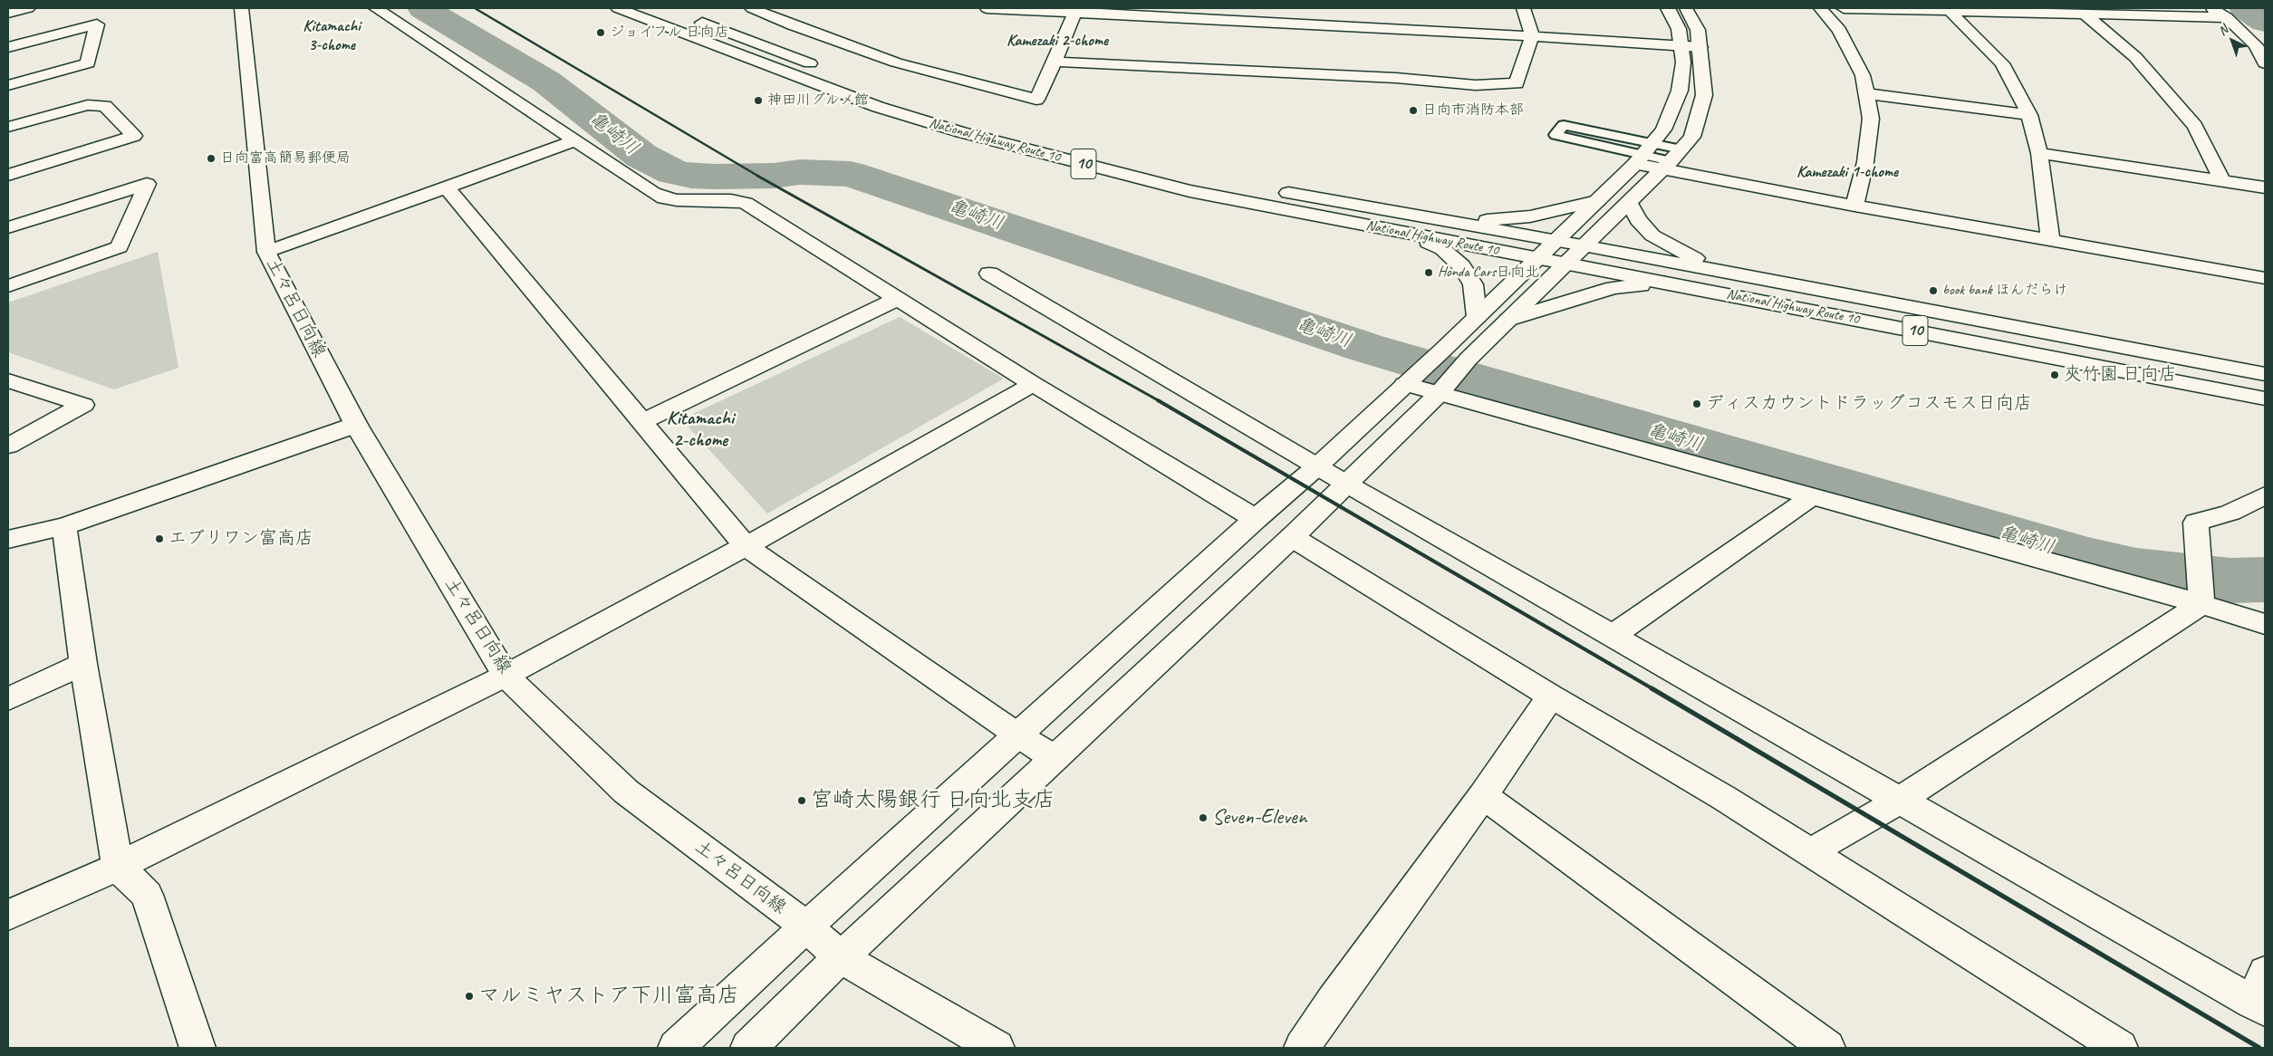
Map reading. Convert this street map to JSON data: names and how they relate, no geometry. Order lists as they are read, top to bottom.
{
  "streets": {
    "main road": ["National Highway Route 10", "10", "土々呂日向線"]
  },
  "districts": [
    "Kitamachi 3-chome",
    "Kamezaki 2-chome",
    "Kamezaki 1-chome",
    "Kitamachi 2-chome"
  ],
  "water": ["亀崎川"],
  "places": [
    "ジョイフル 日向店",
    "神田川グルメ館",
    "日向市消防本部",
    "日向富高簡易郵便局",
    "Honda Cars日向北",
    "book bank ほんだらけ",
    "夾竹園 日向店",
    "ディスカウントドラッグコスモス日向店",
    "エブリワン富高店",
    "宮崎太陽銀行 日向北支店",
    "Seven-Eleven",
    "マルミヤストア下川富高店"
  ],
  "north": "top left"
}
